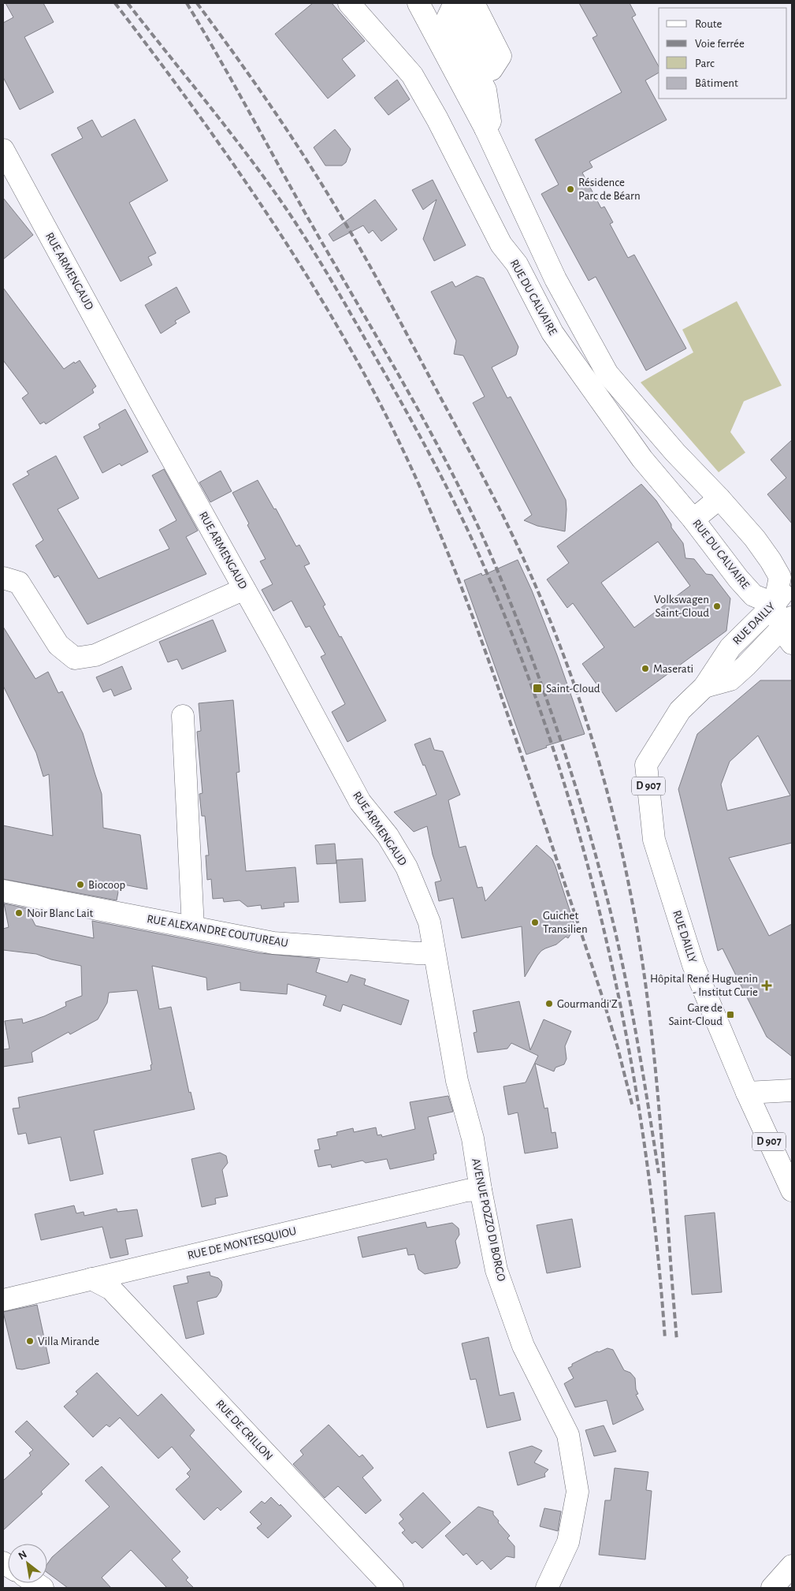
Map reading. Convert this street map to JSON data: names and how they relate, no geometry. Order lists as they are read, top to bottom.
{
  "streets": {
    "street": [
      "RUE ARMENGAUD",
      "RUE DU CALVAIRE",
      "RUE DAILLY",
      "D 907",
      "RUE ALEXANDRE COUTUREAU",
      "AVENUE POZZO DI BORGO",
      "RUE DE MONTESQUIOU",
      "RUE DE CRILLON"
    ]
  },
  "crossings": [
    ["RUE ARMENGAUD", "RUE ALEXANDRE COUTUREAU"],
    ["RUE ARMENGAUD", "AVENUE POZZO DI BORGO"],
    ["RUE DU CALVAIRE", "RUE DAILLY"],
    ["RUE ALEXANDRE COUTUREAU", "AVENUE POZZO DI BORGO"],
    ["AVENUE POZZO DI BORGO", "RUE DE MONTESQUIOU"],
    ["RUE DE MONTESQUIOU", "RUE DE CRILLON"]
  ],
  "places": {
    "other": [
      "Résidence Parc de Béarn",
      "Volkswagen Saint-Cloud",
      "Maserati",
      "Biocoop",
      "Noir Blanc Lait",
      "Guichet Transilien",
      "Gourmandi'Z",
      "Villa Mirande"
    ],
    "transit": ["Saint-Cloud", "Gare de Saint-Cloud"],
    "health": ["Hôpital René Huguenin - Institut Curie"]
  },
  "legend": [
    "Route",
    "Voie ferrée",
    "Parc",
    "Bâtiment"
  ],
  "north": "top left"
}
